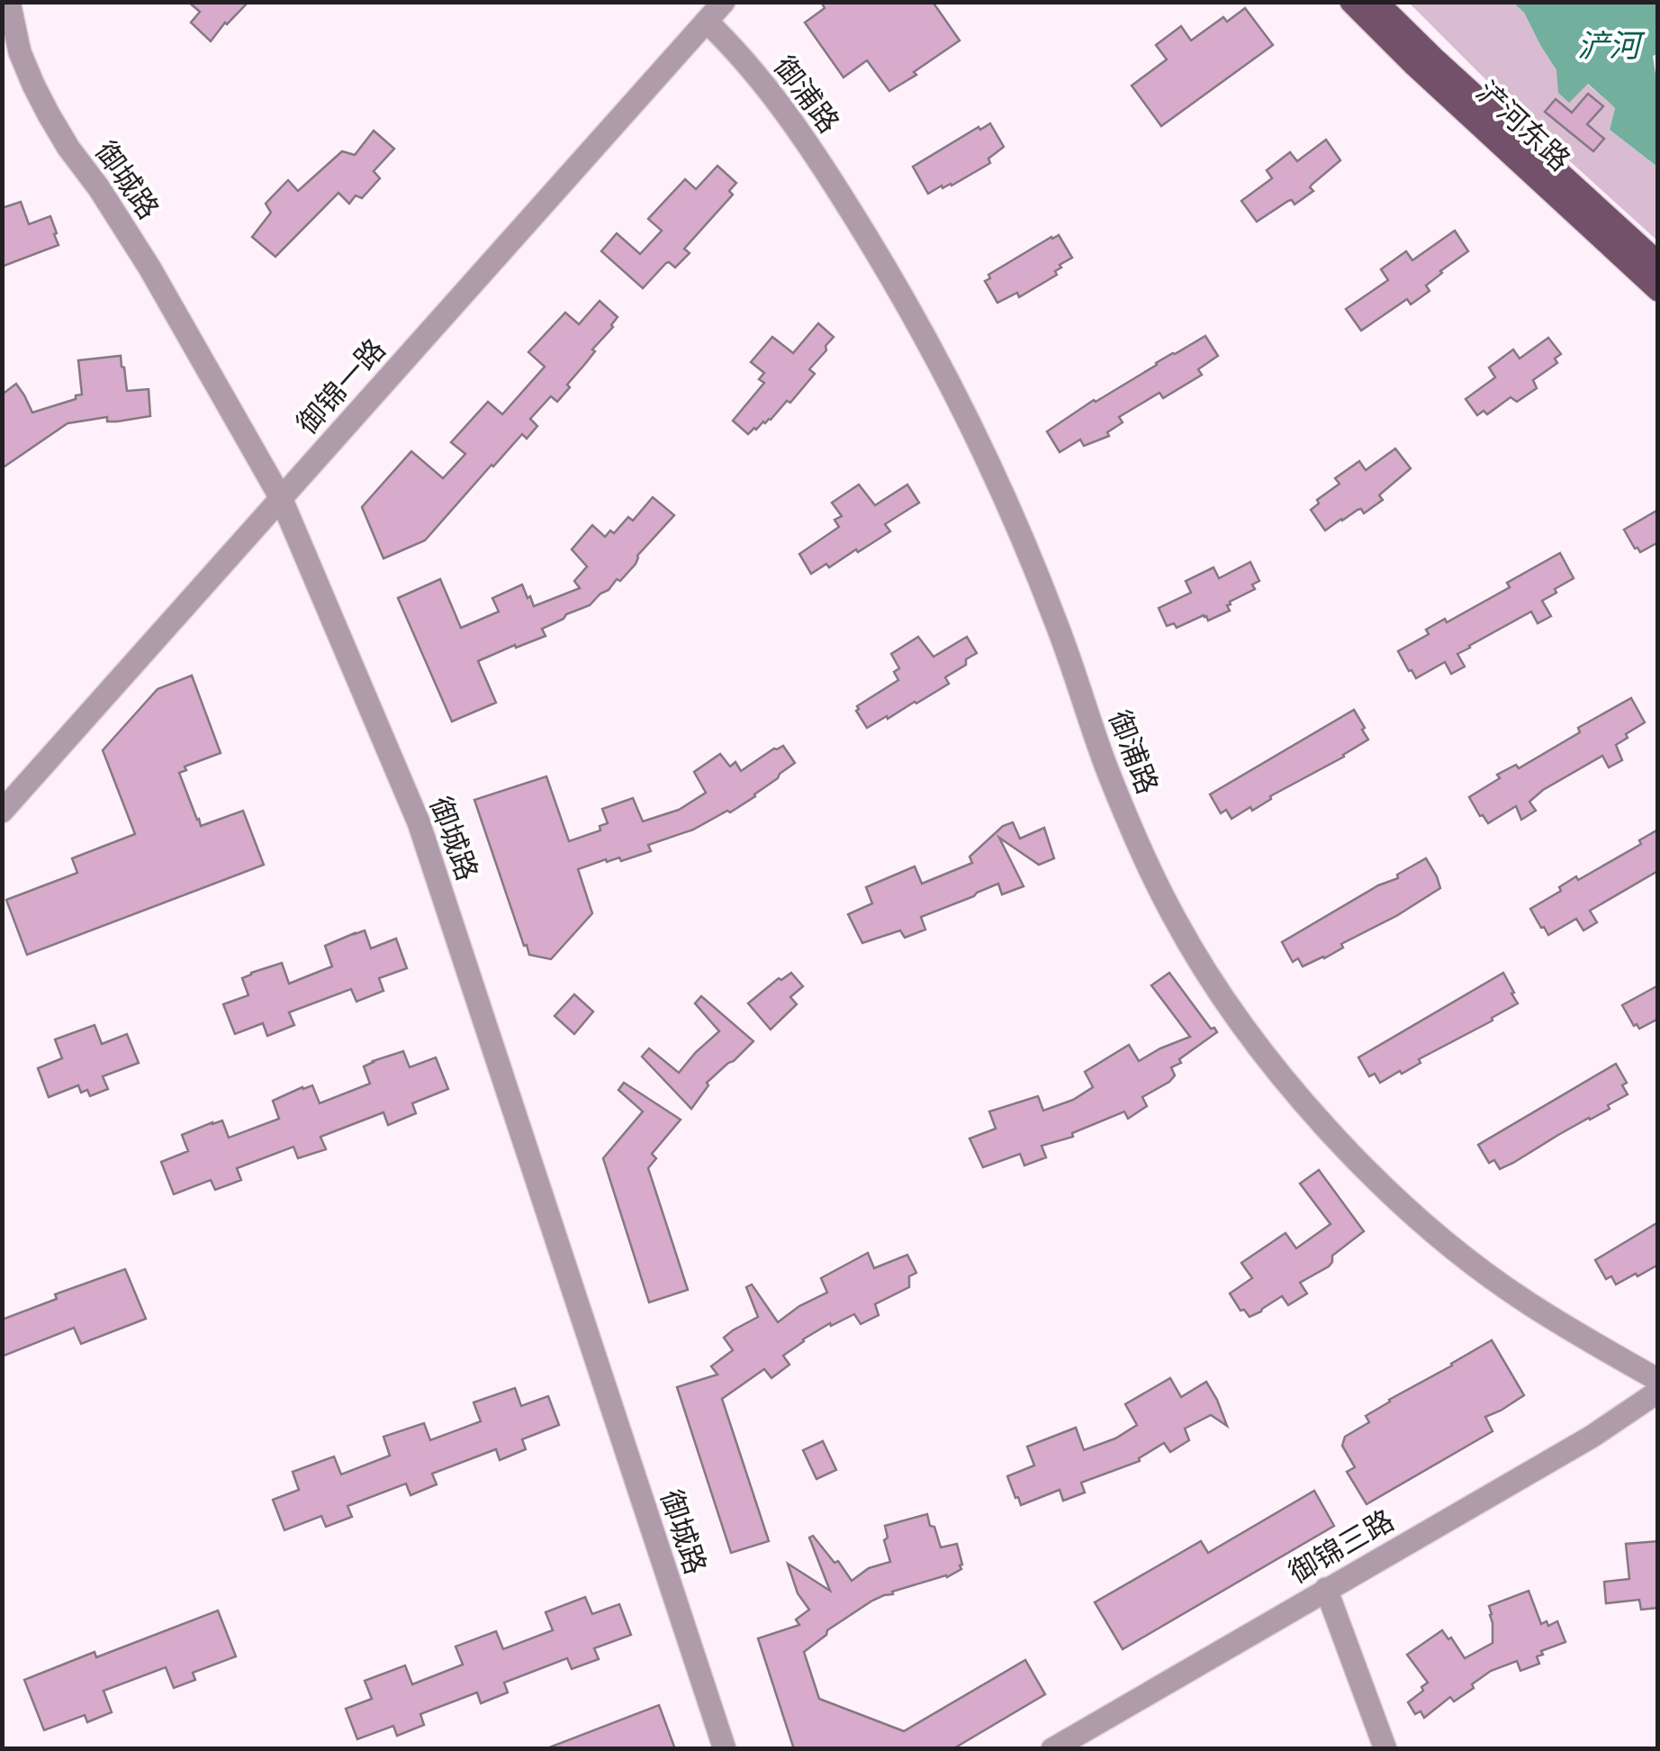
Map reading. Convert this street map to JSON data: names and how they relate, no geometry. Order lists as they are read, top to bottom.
{
  "streets": {
    "main road": ["浐河东路"],
    "street": [
      "御浦路",
      "御城路",
      "御锦一路",
      "御锦三路"
    ]
  },
  "crossings": [
    ["御浦路", "御锦一路"],
    ["御城路", "御锦一路"]
  ],
  "water": ["浐河"]
}
